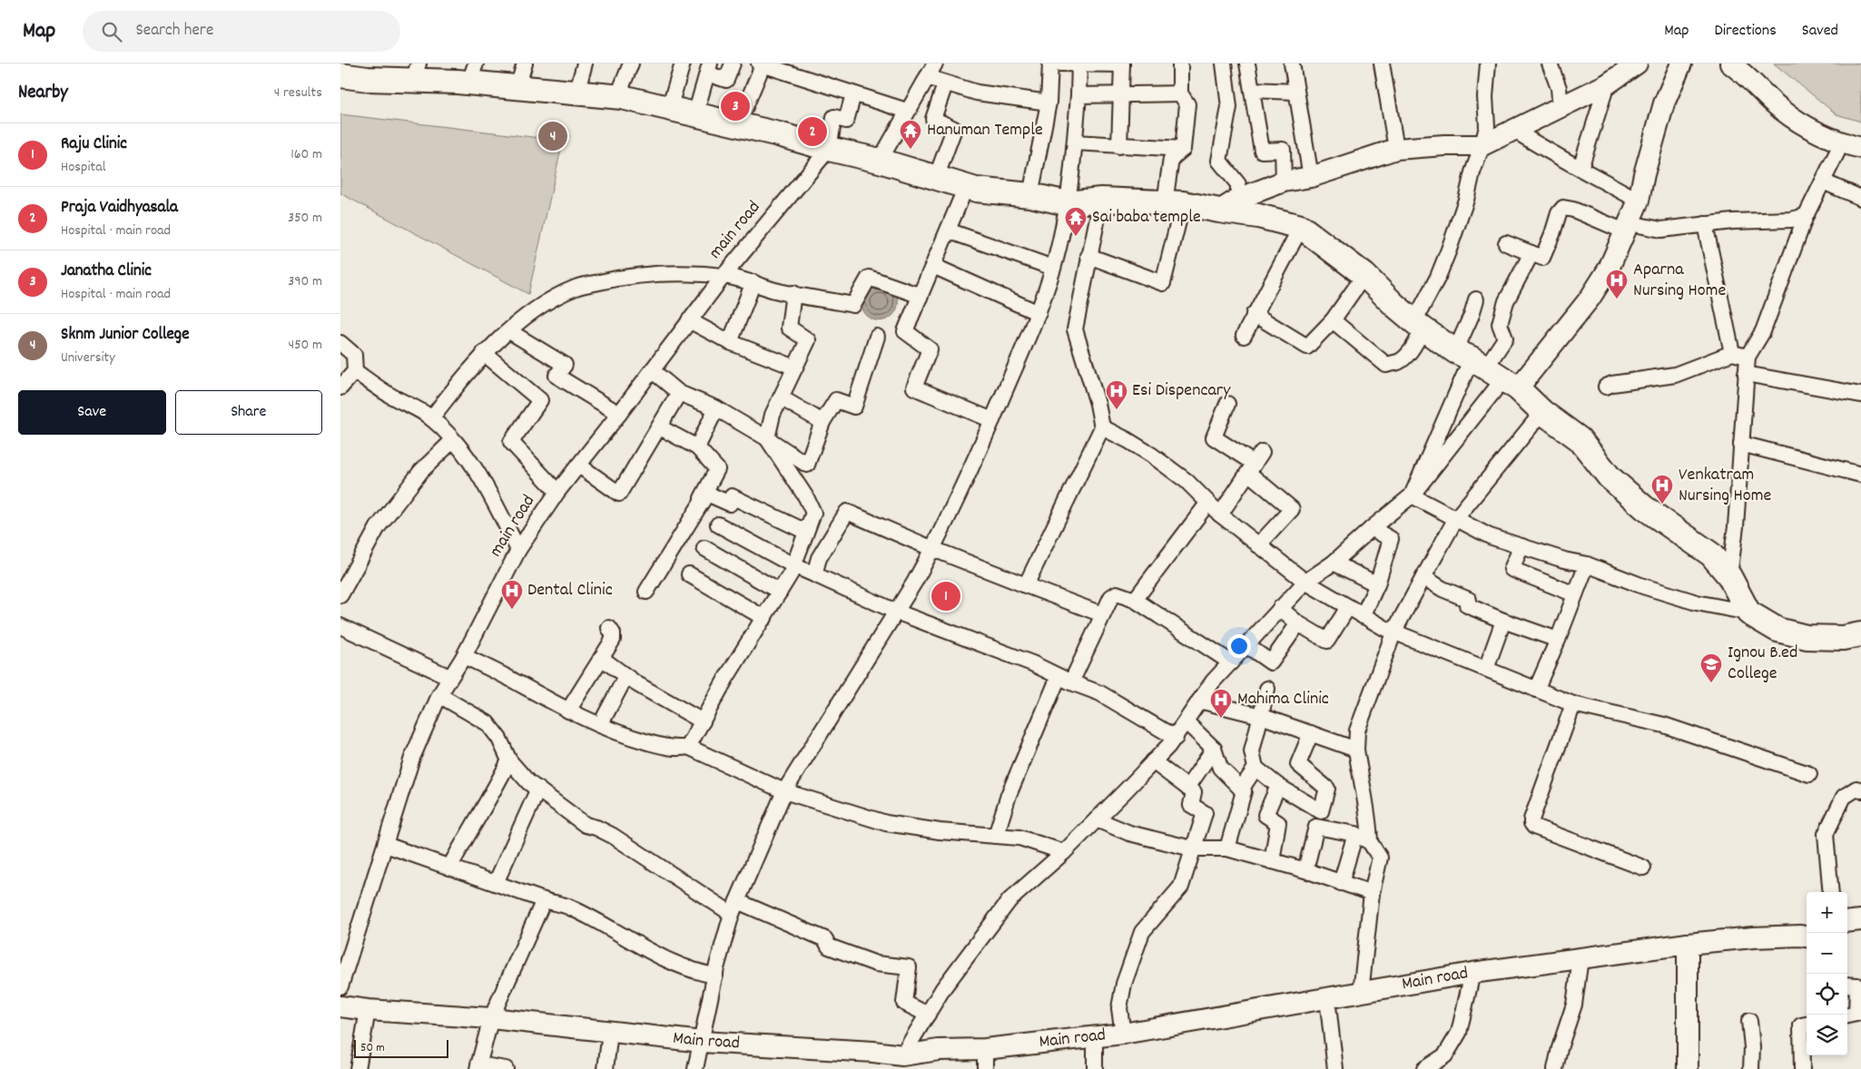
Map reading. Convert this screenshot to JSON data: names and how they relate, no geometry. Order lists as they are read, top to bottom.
{
  "streets": {
    "street": ["main road", "Main road"]
  },
  "places": {
    "temple": ["Hanuman Temple", "Sai baba temple"],
    "hospital": [
      "Aparna Nursing Home",
      "Esi Dispencary",
      "Venkatram Nursing Home",
      "Dental Clinic",
      "Mahima Clinic"
    ],
    "school or university": ["Ignou B.ed College"]
  },
  "scale_bar": "50 m",
  "page": {
    "header": "Map",
    "search": "Search here",
    "nav": ["Map", "Directions", "Saved"],
    "heading": ["Nearby", "4 results"],
    "pins": [
      "3",
      "2",
      "4",
      "1"
    ],
    "list": [
      {
        "mark": "1",
        "name": "Raju Clinic",
        "note": "Hospital",
        "value": "160 m"
      },
      {
        "mark": "2",
        "name": "Praja Vaidhyasala",
        "note": "Hospital · main road",
        "value": "350 m"
      },
      {
        "mark": "3",
        "name": "Janatha Clinic",
        "note": "Hospital · main road",
        "value": "390 m"
      },
      {
        "mark": "4",
        "name": "Sknm Junior College",
        "note": "University",
        "value": "450 m"
      }
    ],
    "buttons": ["Save", "Share"],
    "map_buttons": ["+", "−"],
    "scale": "50 m"
  }
}
